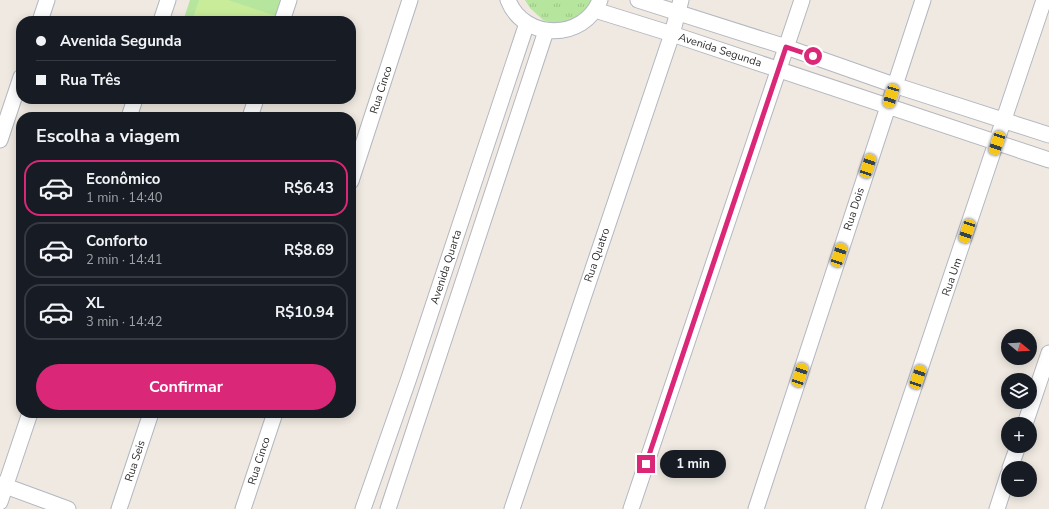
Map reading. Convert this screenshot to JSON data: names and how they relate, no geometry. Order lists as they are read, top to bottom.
{
  "streets": {
    "street": [
      "Avenida Segunda",
      "Rua Cinco",
      "Rua Dois",
      "Rua Quatro",
      "Avenida Quarta",
      "Rua Um",
      "Rua Seis"
    ]
  },
  "crossings": [
    ["Avenida Segunda", "Rua Dois"],
    ["Avenida Segunda", "Rua Quatro"],
    ["Avenida Segunda", "Rua Um"]
  ],
  "north": "right",
  "page": {
    "banner": ["Avenida Segunda", "Rua Três"],
    "heading": "Escolha a viagem",
    "list": [
      {
        "name": "Econômico",
        "note": "1 min · 14:40",
        "value": "R$6.43"
      },
      {
        "name": "Conforto",
        "note": "2 min · 14:41",
        "value": "R$8.69"
      },
      {
        "name": "XL",
        "note": "3 min · 14:42",
        "value": "R$10.94"
      }
    ],
    "map_buttons": ["+", "−"],
    "buttons": "Confirmar",
    "bubble": "1 min"
  }
}
